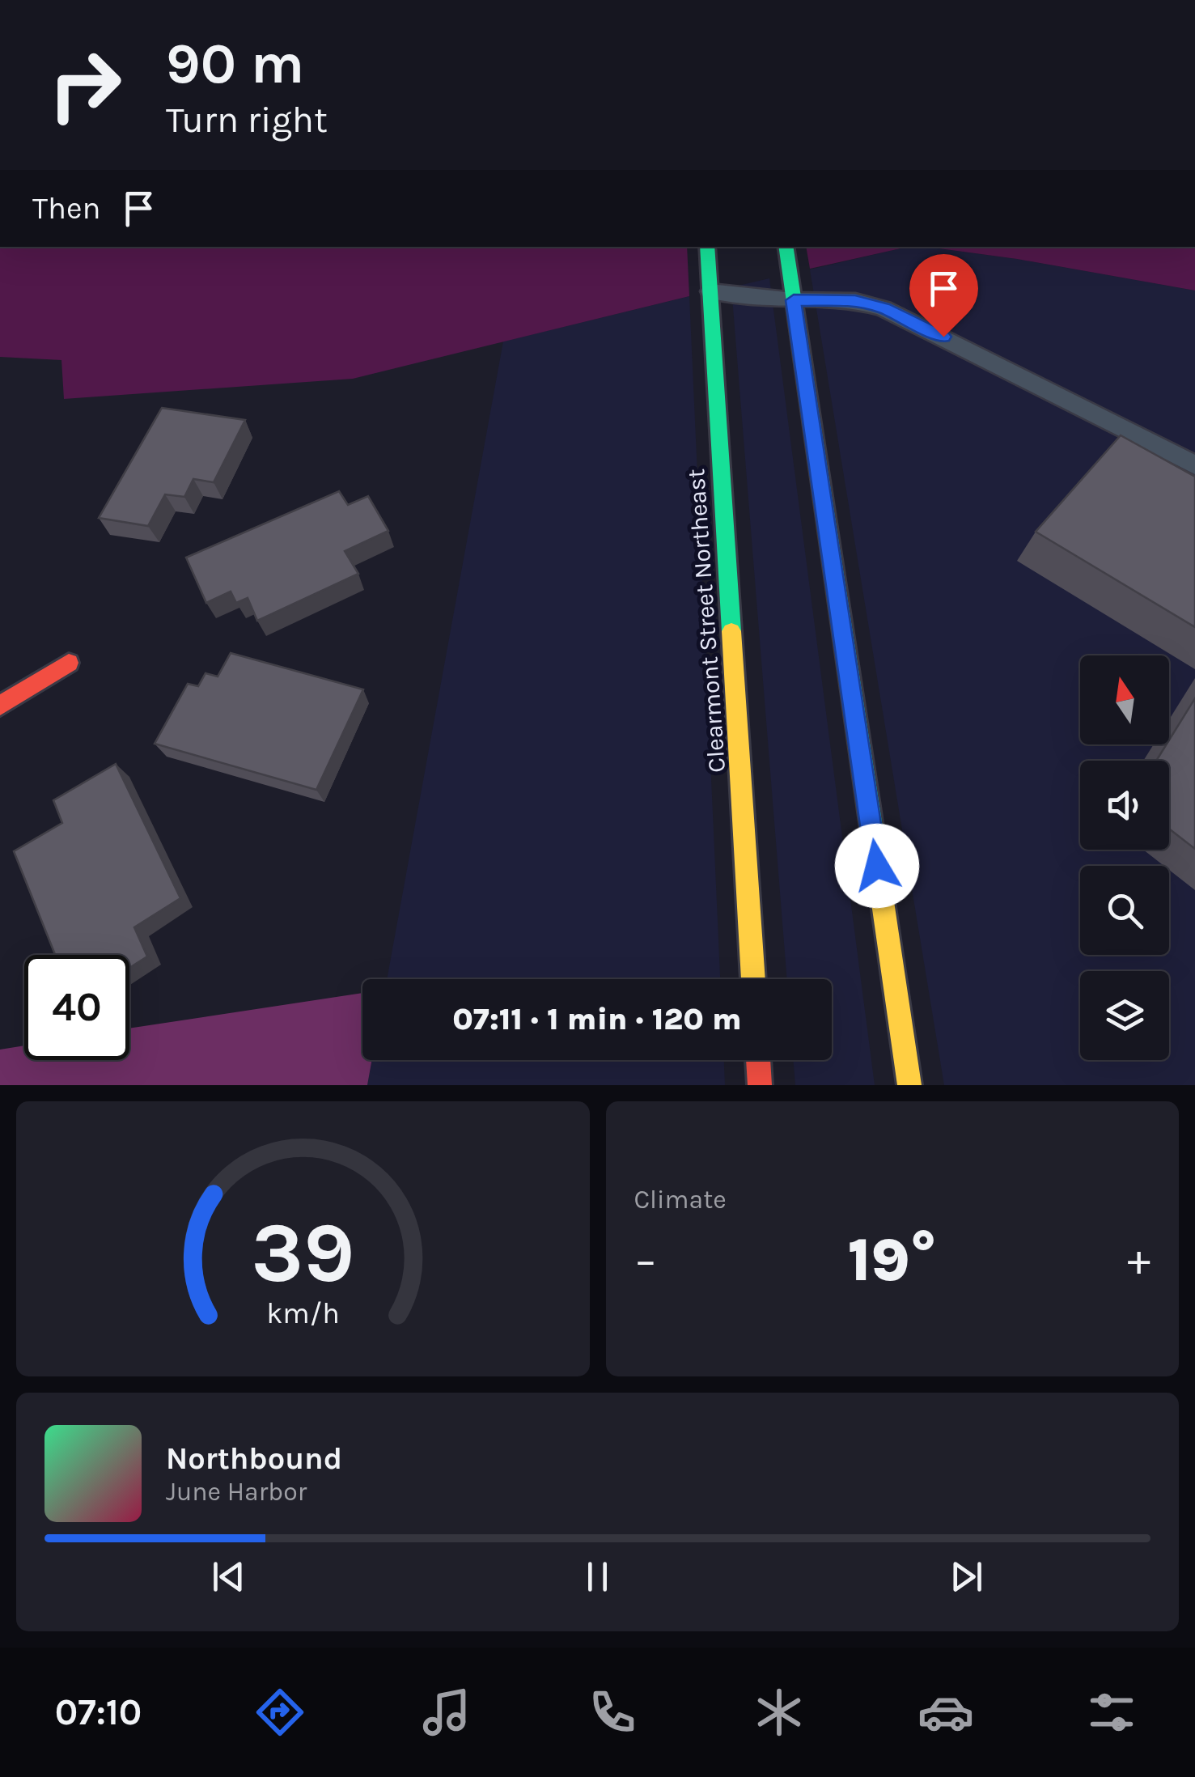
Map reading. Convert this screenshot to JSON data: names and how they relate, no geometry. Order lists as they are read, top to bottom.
{
  "streets": {
    "street": ["Clearmont Street Northeast"]
  },
  "north": "top",
  "page": {
    "turn": ["90 m", "Turn right"],
    "then": "Then",
    "limit": "40",
    "trip": "07:11 · 1 min · 120 m",
    "tile": "Climate",
    "heat": ["−", "19°", "+"],
    "song": ["Northbound", "June Harbor"],
    "tabs": "07:10",
    "gauge": ["39", "km/h"]
  }
}
